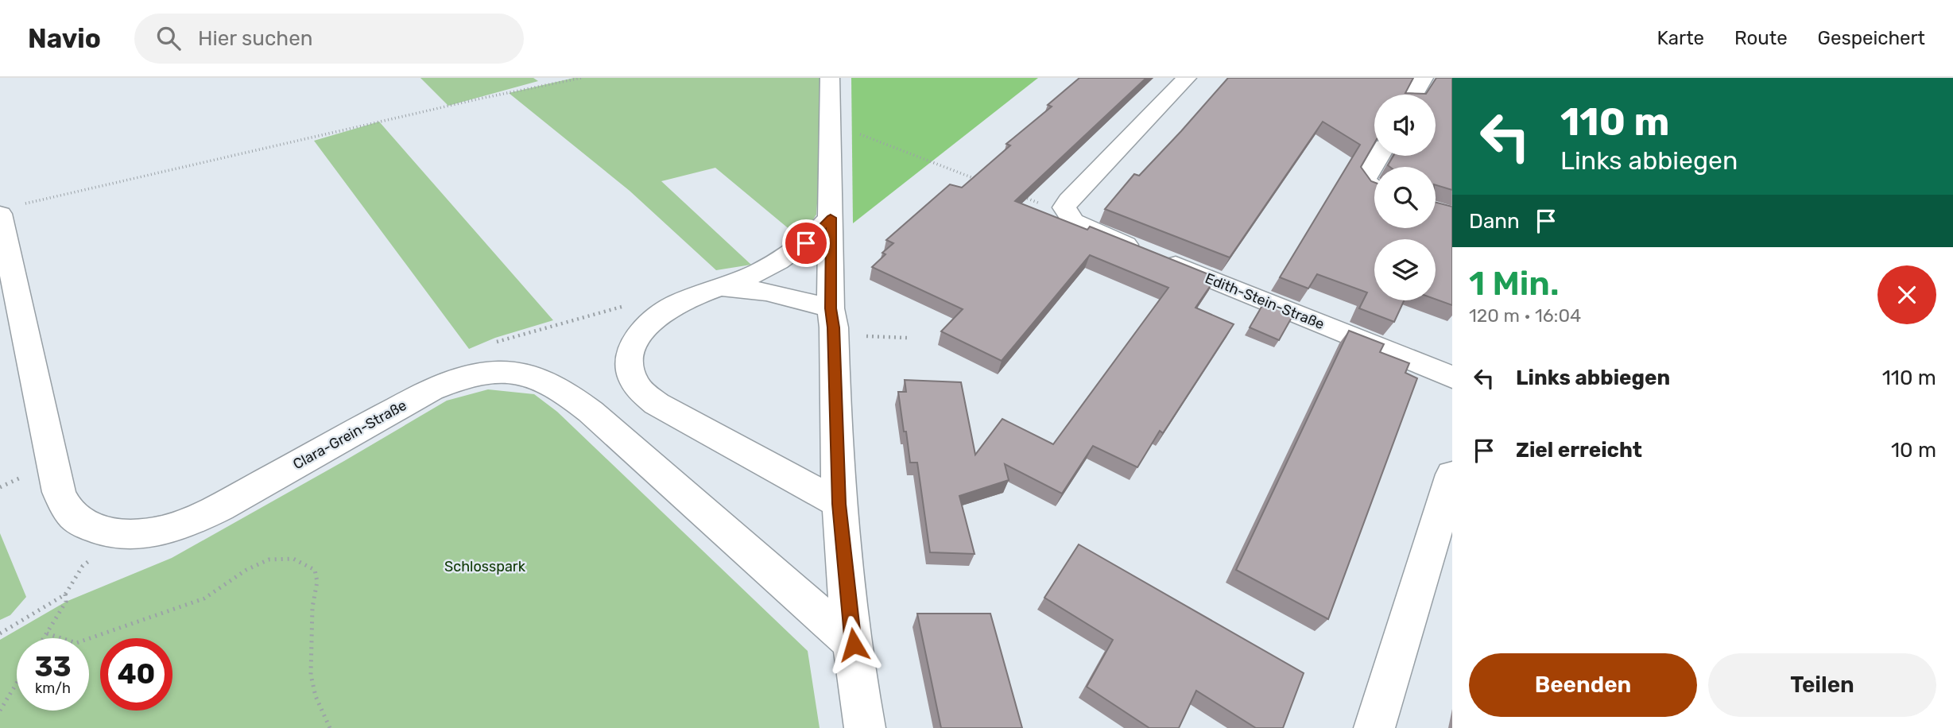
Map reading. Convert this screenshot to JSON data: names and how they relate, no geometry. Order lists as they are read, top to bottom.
{
  "streets": {
    "street": ["Edith-Stein-Straße", "Clara-Grein-Straße"]
  },
  "parks": ["Schlosspark"],
  "page": {
    "header": "Navio",
    "search": "Hier suchen",
    "nav": ["Karte", "Route", "Gespeichert"],
    "turn": ["110 m", "Links abbiegen"],
    "then": "Dann",
    "heading": ["1 Min.", "120 m · 16:04"],
    "list": [
      {
        "name": "Links abbiegen",
        "value": "110 m"
      },
      {
        "name": "Ziel erreicht",
        "value": "10 m"
      }
    ],
    "speed": "33 km/h",
    "limit": "40",
    "buttons": ["Beenden", "Teilen"]
  }
}
